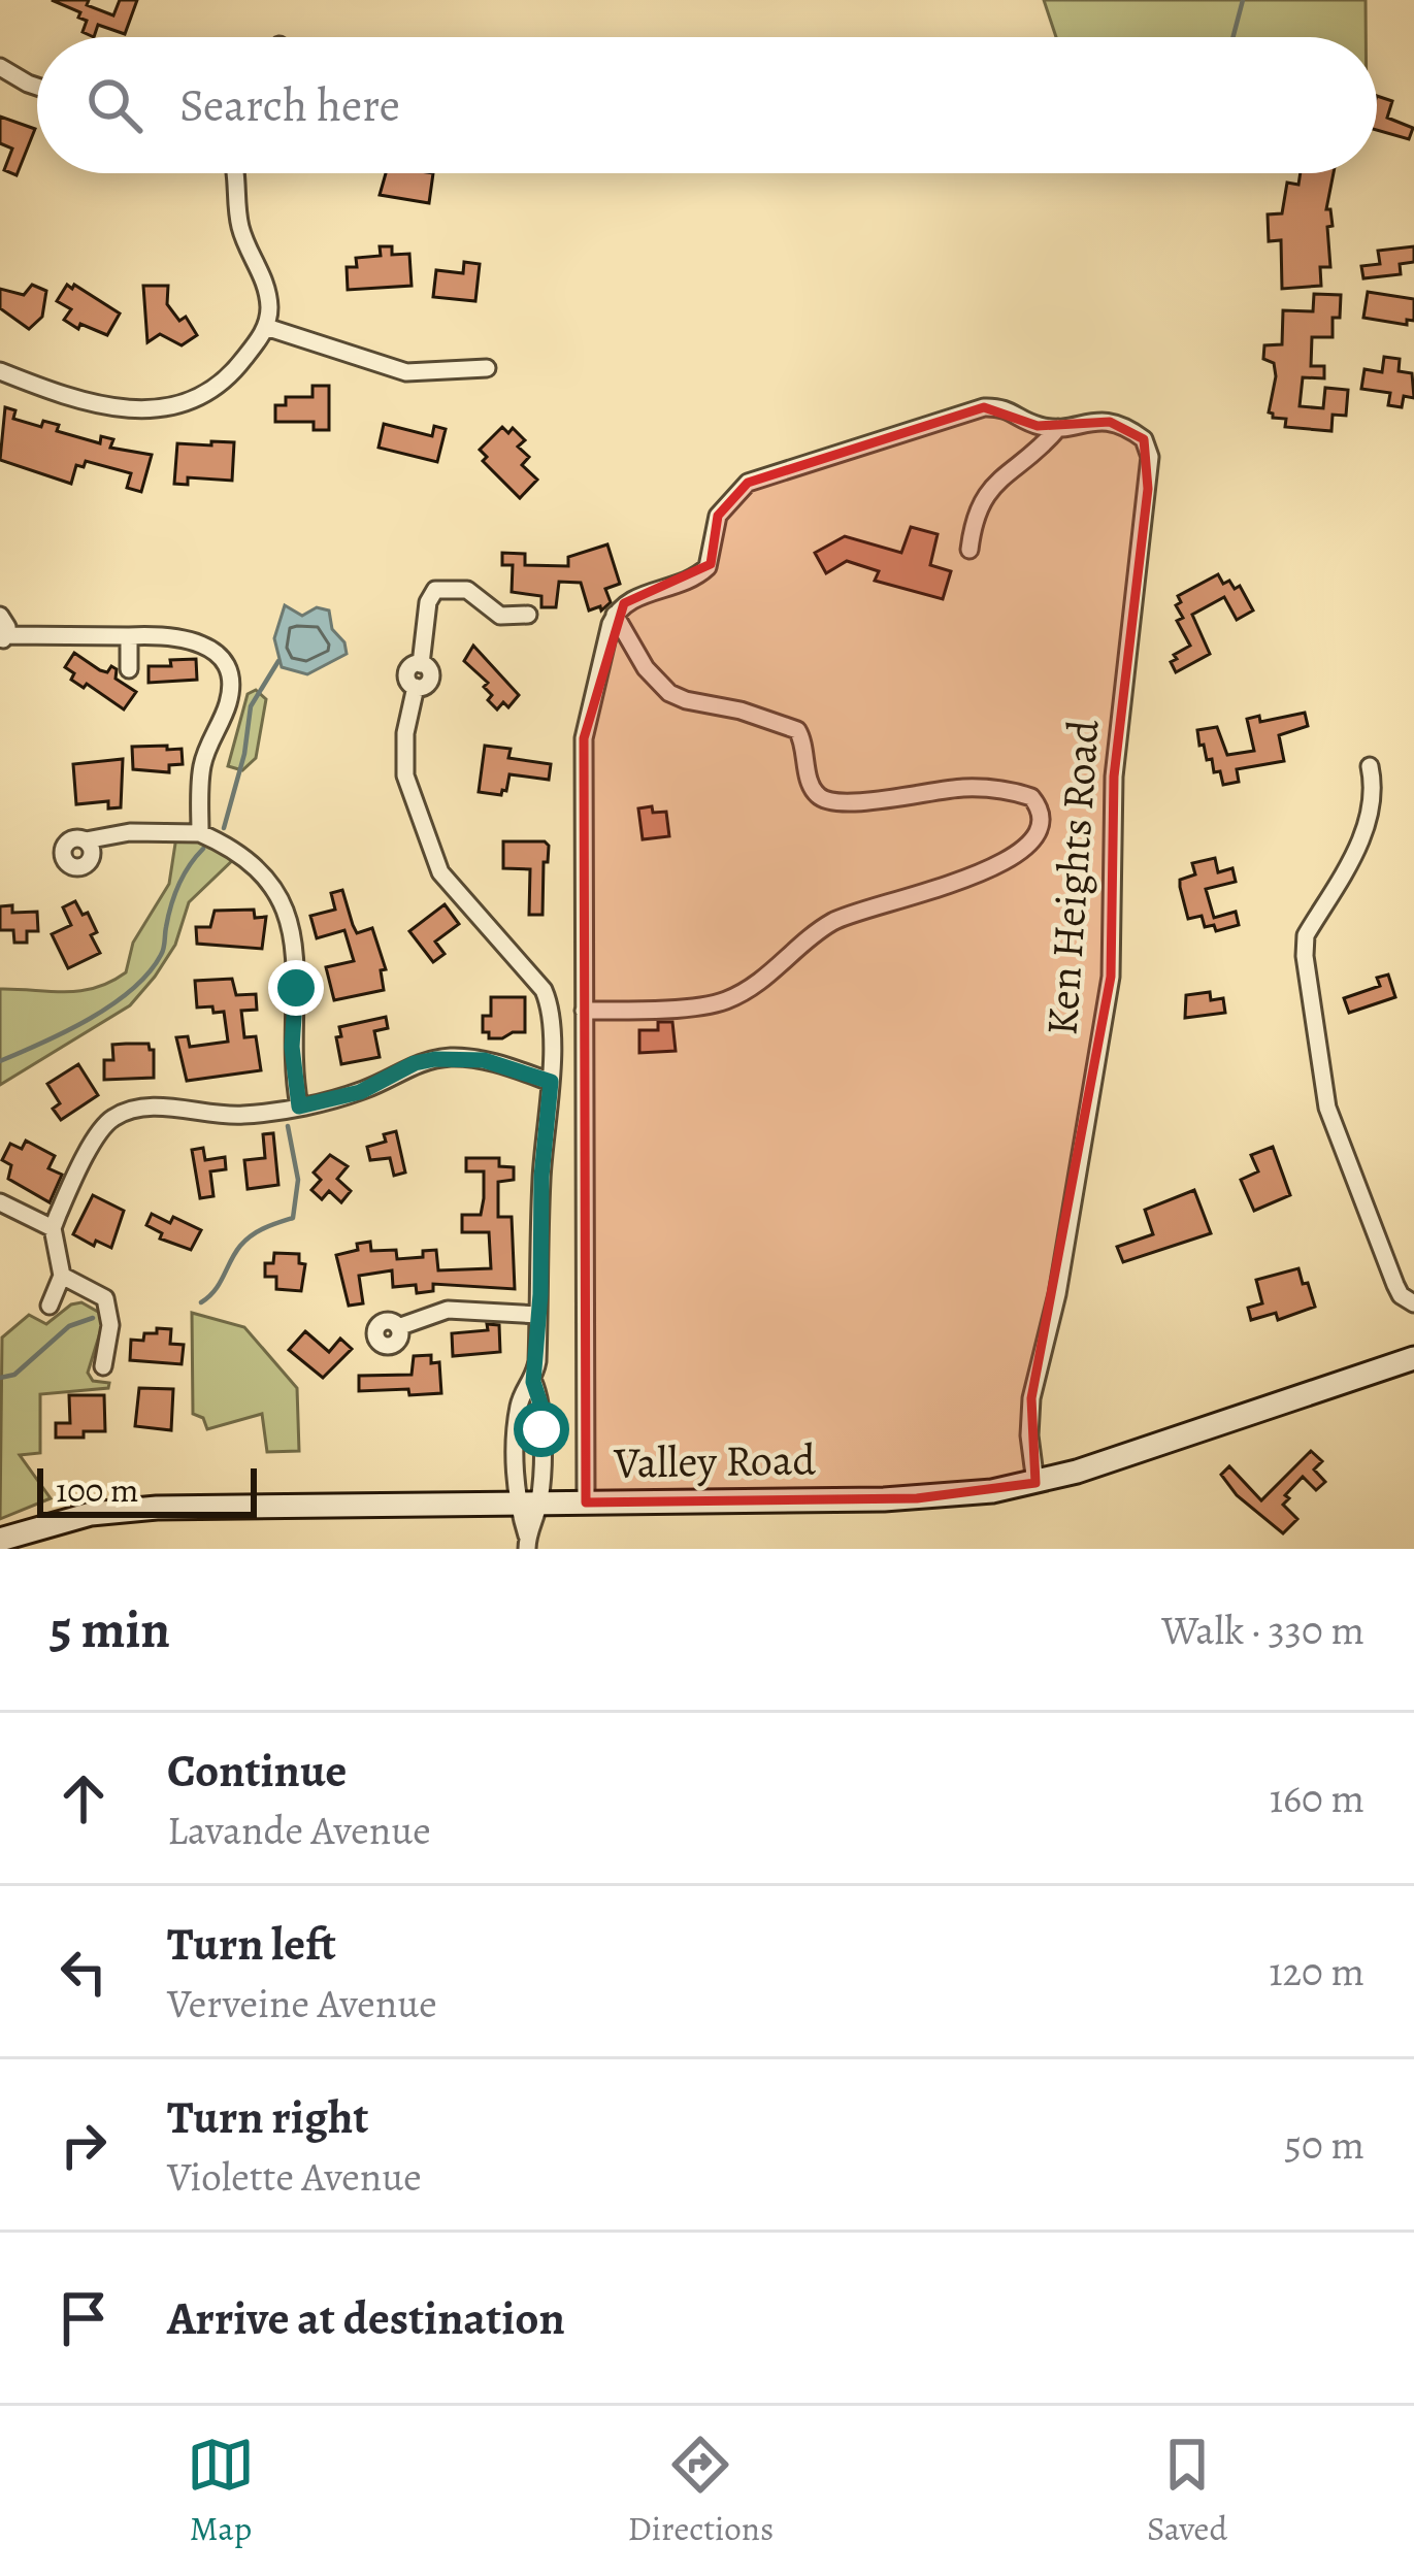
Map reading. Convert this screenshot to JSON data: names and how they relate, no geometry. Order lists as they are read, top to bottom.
{
  "streets": {
    "street": ["Ken Heights Road", "Valley Road"]
  },
  "crossings": [
    ["Ken Heights Road", "Valley Road"]
  ],
  "scale_bar": "100 m",
  "page": {
    "search": "Search here",
    "scale": "100 m",
    "heading": ["5 min", "Walk · 330 m"],
    "list": [
      ["Continue", "Lavande Avenue", "160 m"],
      ["Turn left", "Verveine Avenue", "120 m"],
      ["Turn right", "Violette Avenue", "50 m"],
      "Arrive at destination"
    ],
    "nav": ["Map", "Directions", "Saved"]
  }
}
